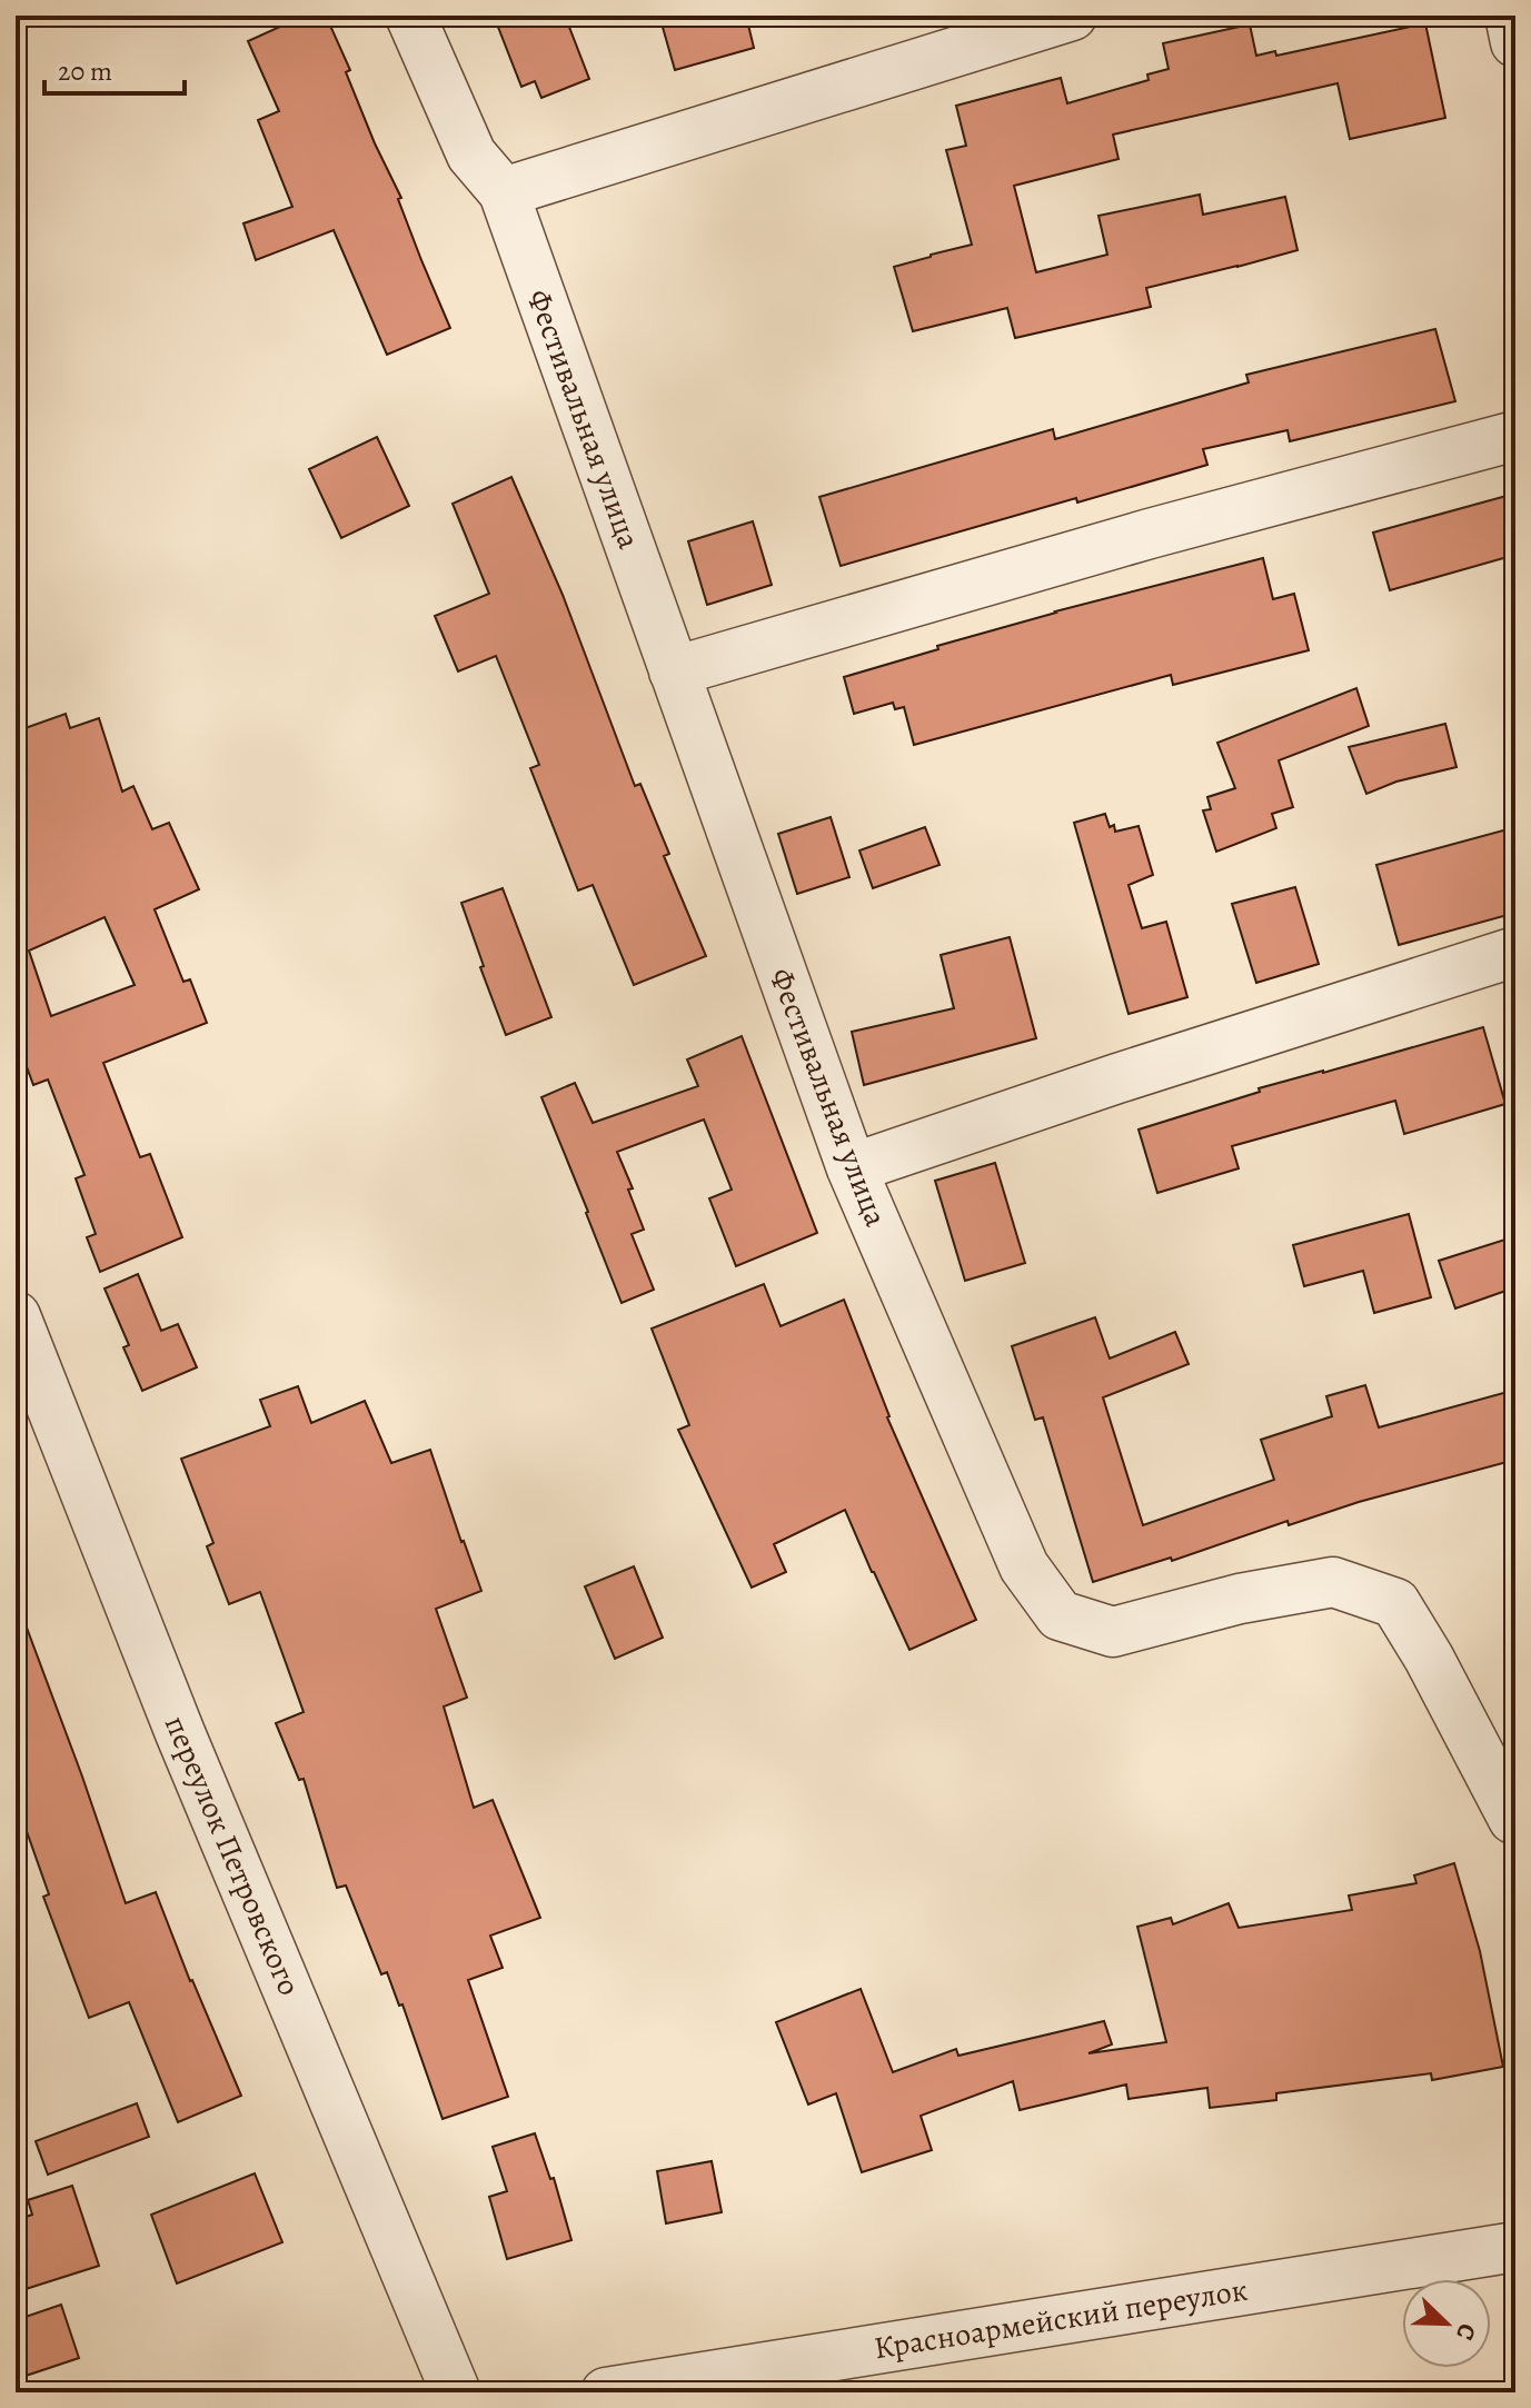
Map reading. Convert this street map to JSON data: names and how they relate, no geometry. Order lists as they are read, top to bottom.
{
  "streets": {
    "street": ["Фестивальная улица", "переулок Петровского", "Красноармейский переулок"]
  },
  "scale_bar": "20 m",
  "north": "bottom right"
}
